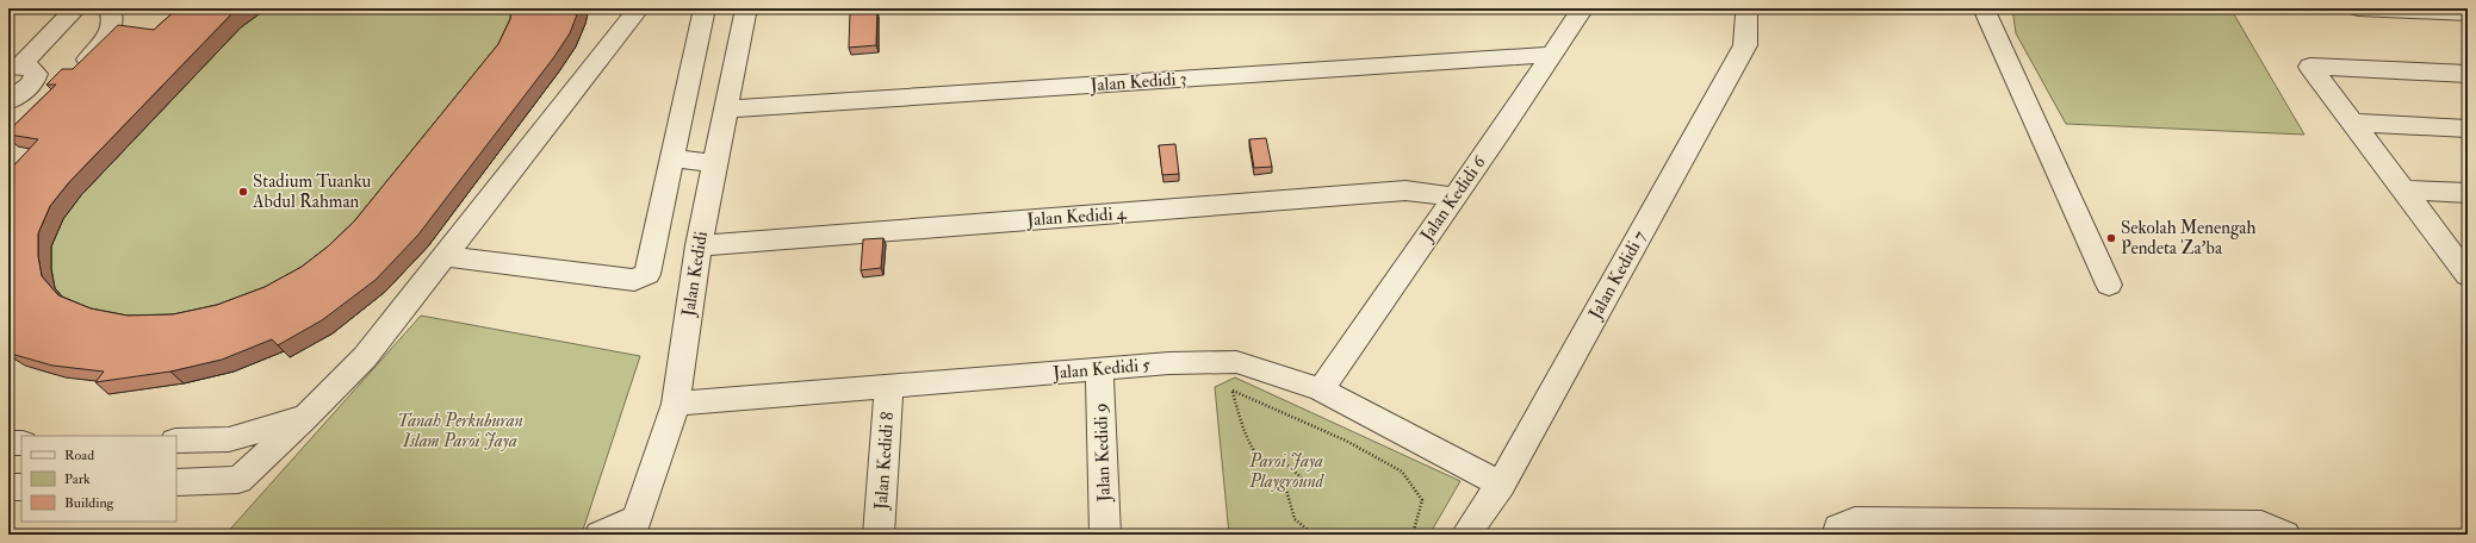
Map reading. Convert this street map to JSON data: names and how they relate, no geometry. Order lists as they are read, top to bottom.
{
  "streets": {
    "street": [
      "Jalan Kedidi 3",
      "Jalan Kedidi 6",
      "Jalan Kedidi 4",
      "Jalan Kedidi",
      "Jalan Kedidi 7",
      "Jalan Kedidi 5",
      "Jalan Kedidi 9",
      "Jalan Kedidi 8"
    ]
  },
  "crossings": [
    ["Jalan Kedidi 3", "Jalan Kedidi 6"],
    ["Jalan Kedidi 3", "Jalan Kedidi"],
    ["Jalan Kedidi 6", "Jalan Kedidi 4"],
    ["Jalan Kedidi 6", "Jalan Kedidi 5"],
    ["Jalan Kedidi 4", "Jalan Kedidi"],
    ["Jalan Kedidi", "Jalan Kedidi 5"],
    ["Jalan Kedidi 7", "Jalan Kedidi 5"],
    ["Jalan Kedidi 5", "Jalan Kedidi 9"],
    ["Jalan Kedidi 5", "Jalan Kedidi 8"]
  ],
  "parks": ["Tanah Perkuburan Islam Paroi Jaya", "Paroi Jaya Playground"],
  "places": ["Stadium Tuanku Abdul Rahman", "Sekolah Menengah Pendeta Za'ba"],
  "legend": ["Road", "Park", "Building"]
}
